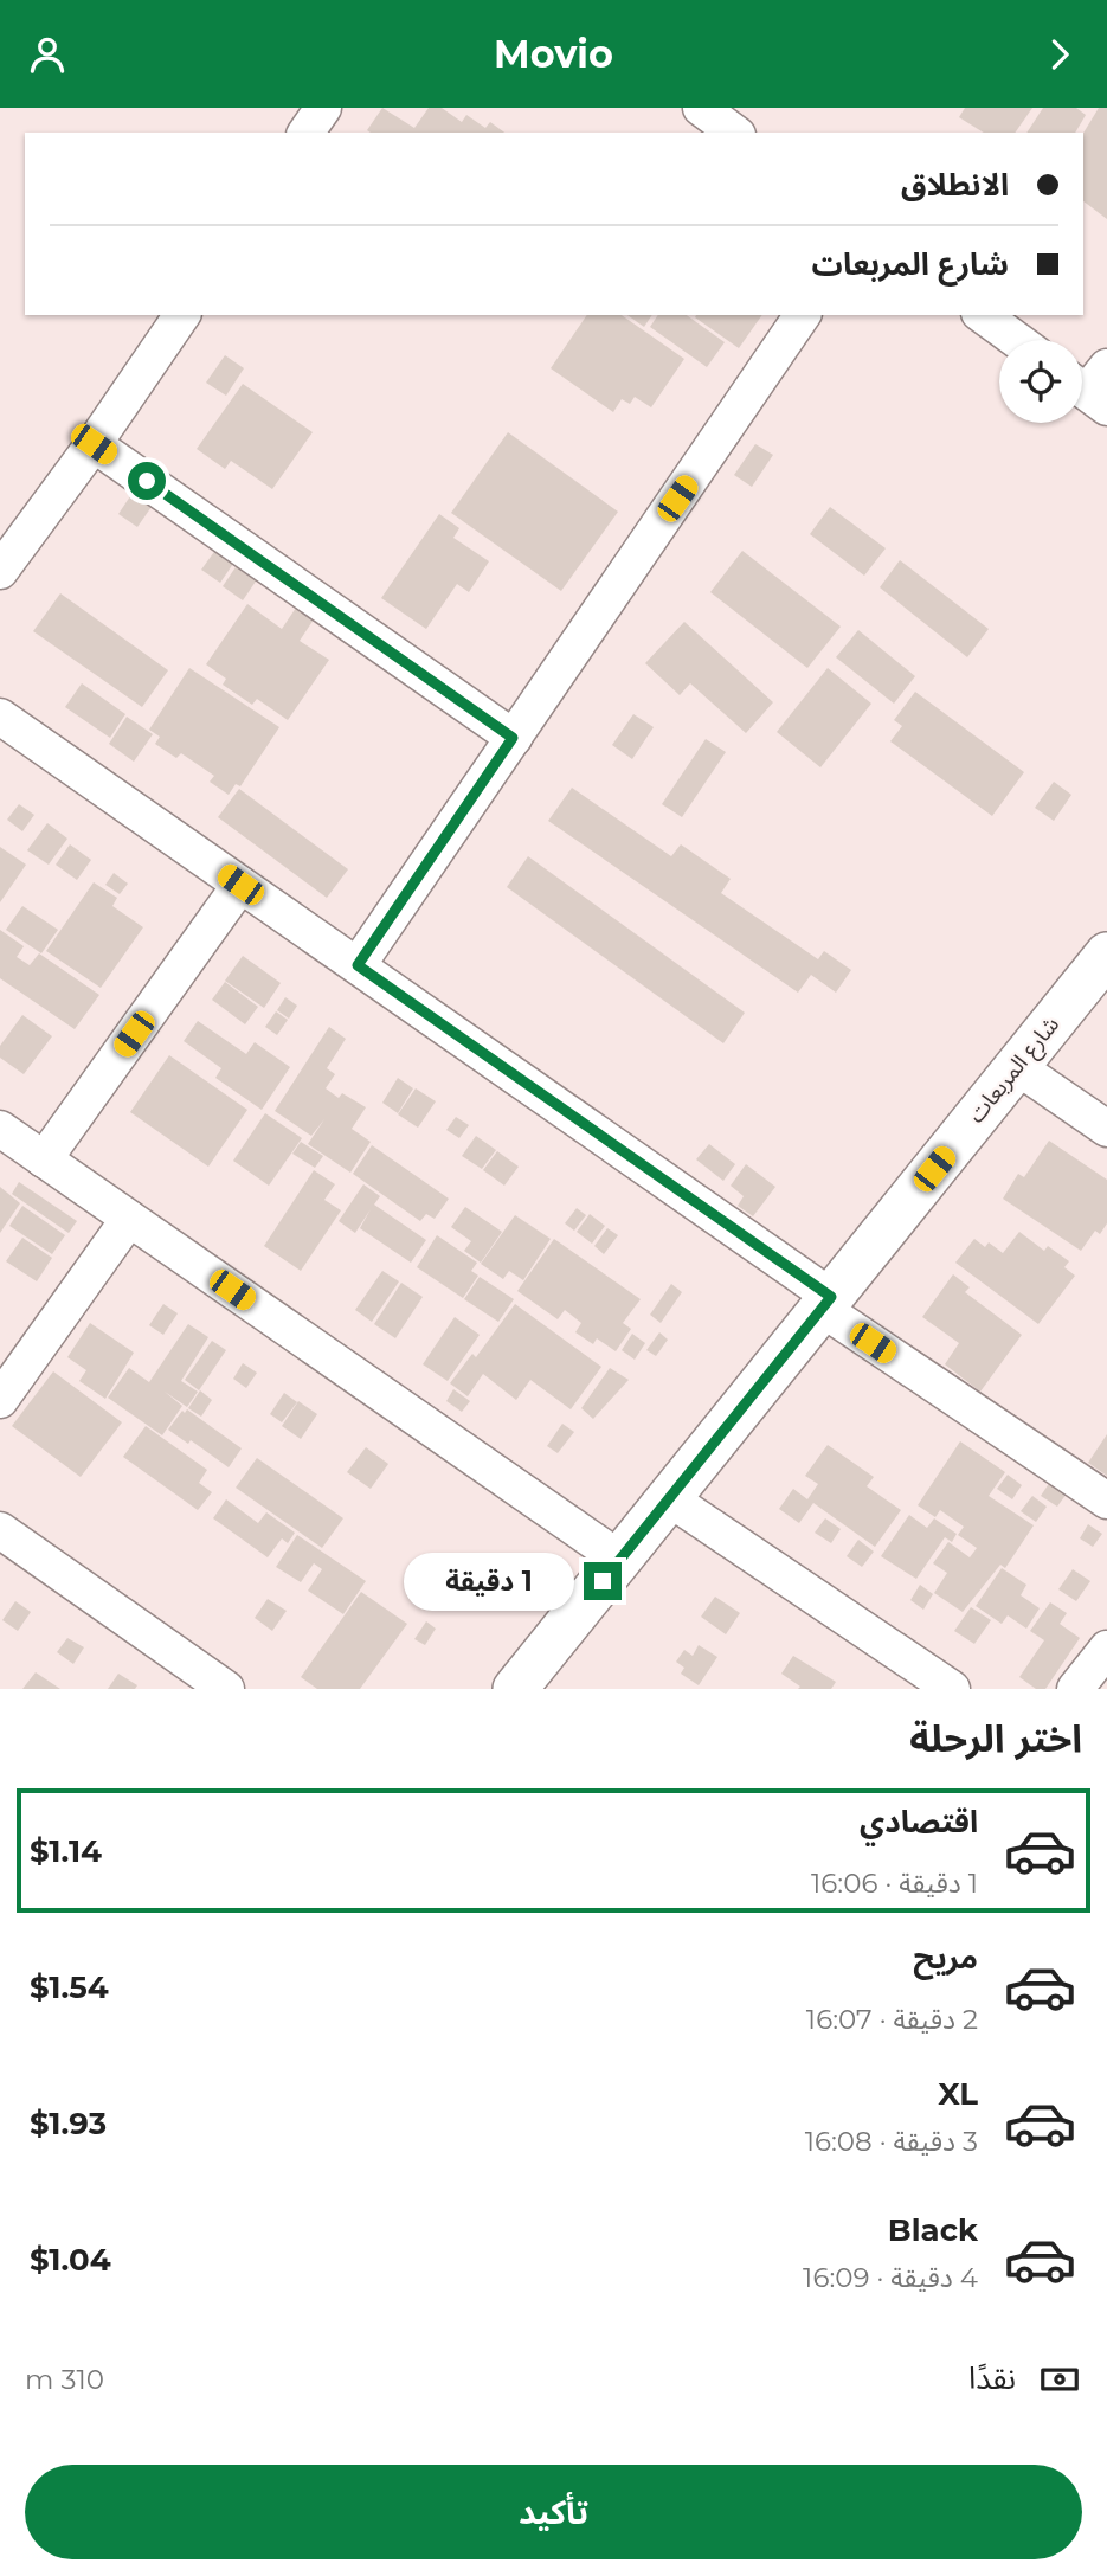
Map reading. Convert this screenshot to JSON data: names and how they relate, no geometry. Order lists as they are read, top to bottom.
{
  "streets": {
    "street": ["شارع المربعات"]
  },
  "page": {
    "header": "Movio",
    "banner": ["الانطلاق", "شارع المربعات"],
    "bubble": "1 دقيقة",
    "heading": "اختر الرحلة",
    "list": [
      {
        "name": "اقتصادي",
        "note": "1 دقيقة · 16:06",
        "value": "$1.14"
      },
      {
        "name": "مريح",
        "note": "2 دقيقة · 16:07",
        "value": "$1.54"
      },
      {
        "name": "XL",
        "note": "3 دقيقة · 16:08",
        "value": "$1.93"
      },
      {
        "name": "Black",
        "note": "4 دقيقة · 16:09",
        "value": "$1.04"
      }
    ],
    "pay": ["نقدًا", "310 m"],
    "buttons": "تأكيد"
  }
}
